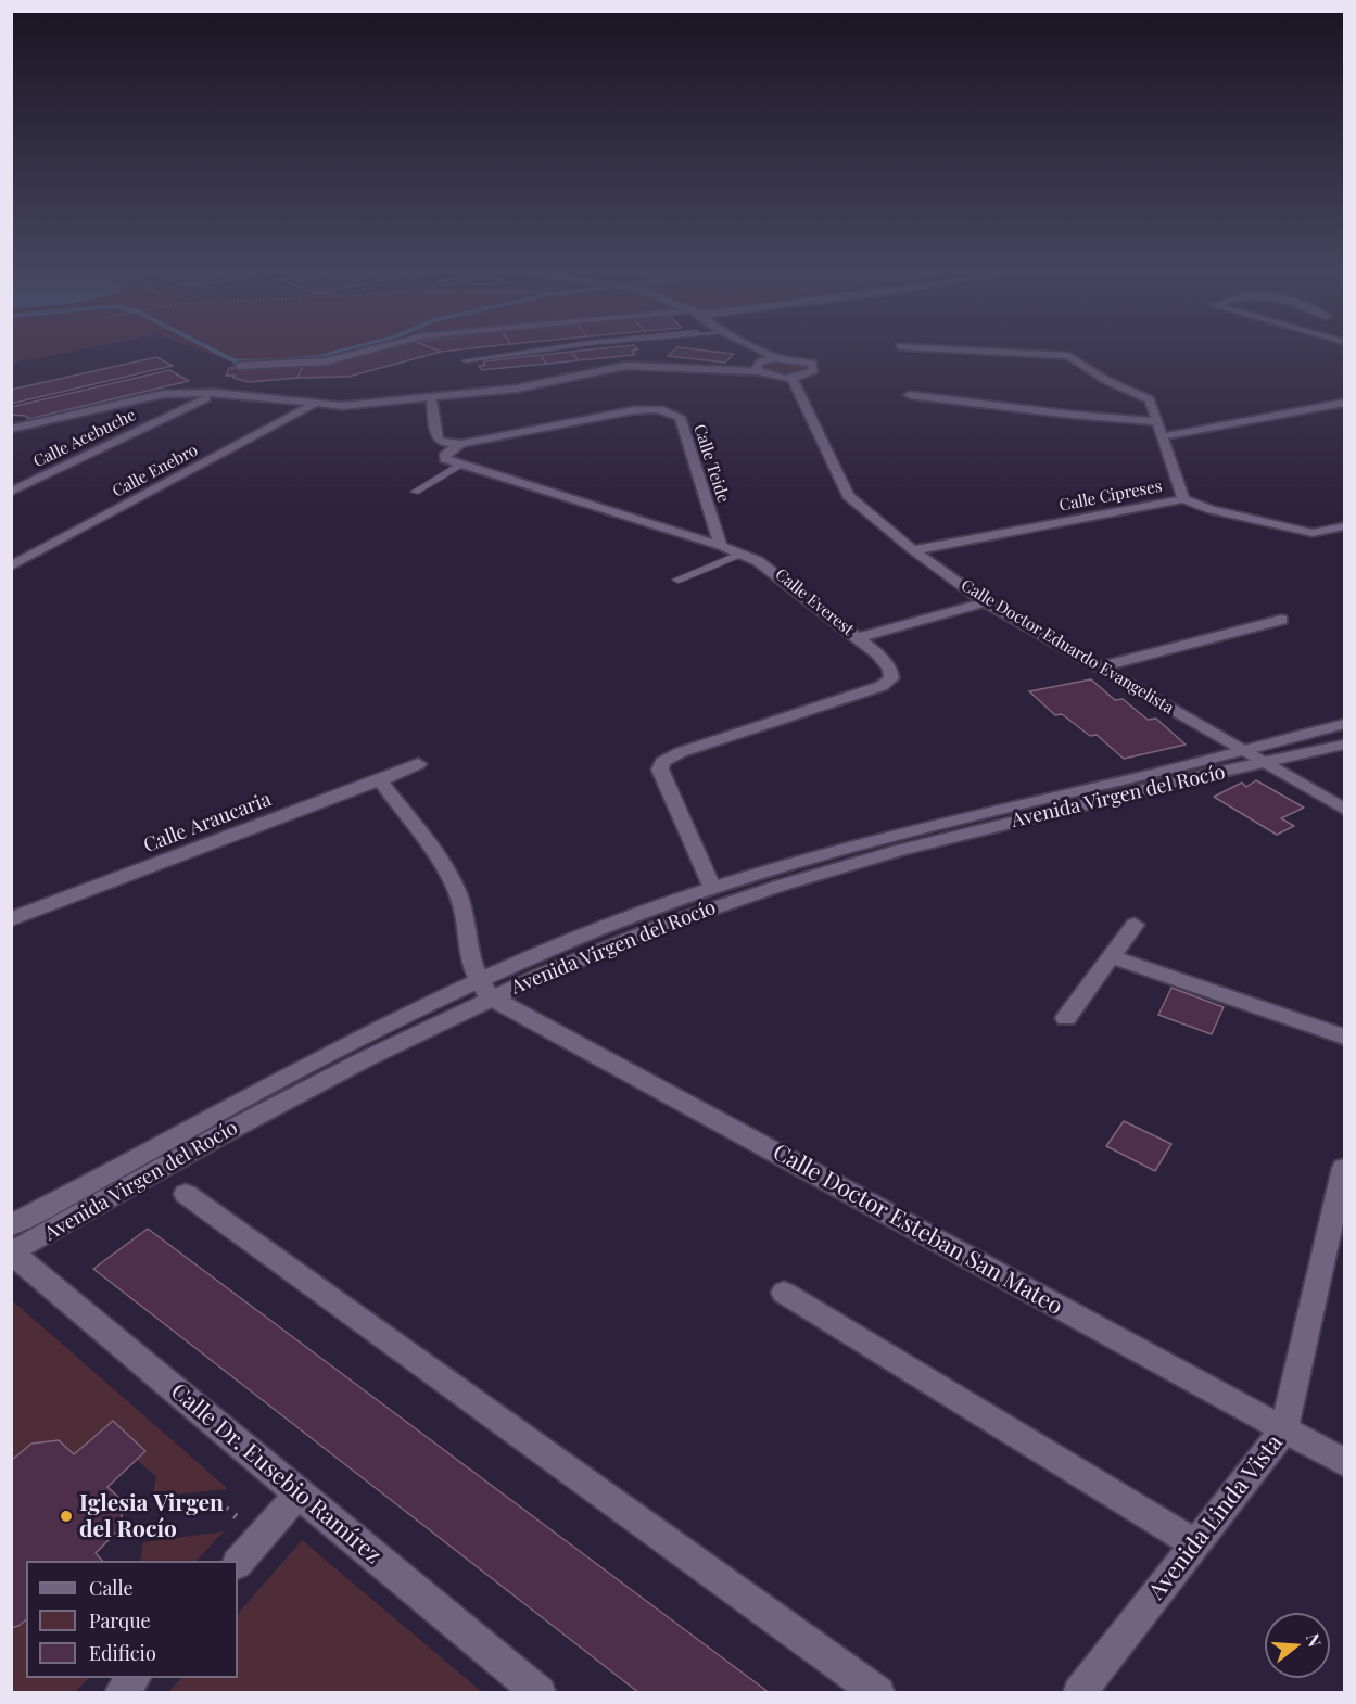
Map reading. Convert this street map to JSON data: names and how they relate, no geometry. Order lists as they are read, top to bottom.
{
  "streets": {
    "street": [
      "Calle Acebuche",
      "Calle Teide",
      "Calle Enebro",
      "Calle Cipreses",
      "Calle Everest",
      "Calle Doctor Eduardo Evangelista",
      "Avenida Virgen del Rocío",
      "Calle Araucaria",
      "Calle Doctor Esteban San Mateo",
      "Calle Dr. Eusebio Ramírez",
      "Avenida Linda Vista"
    ]
  },
  "crossings": [
    ["Calle Teide", "Calle Everest"],
    ["Calle Cipreses", "Calle Doctor Eduardo Evangelista"],
    ["Calle Everest", "Avenida Virgen del Rocío"],
    ["Calle Doctor Eduardo Evangelista", "Avenida Virgen del Rocío"],
    ["Avenida Virgen del Rocío", "Calle Doctor Esteban San Mateo"],
    ["Avenida Virgen del Rocío", "Calle Dr. Eusebio Ramírez"],
    ["Calle Doctor Esteban San Mateo", "Avenida Linda Vista"]
  ],
  "places": ["Iglesia Virgen del Rocío"],
  "legend": ["Calle", "Parque", "Edificio"],
  "north": "right"
}
